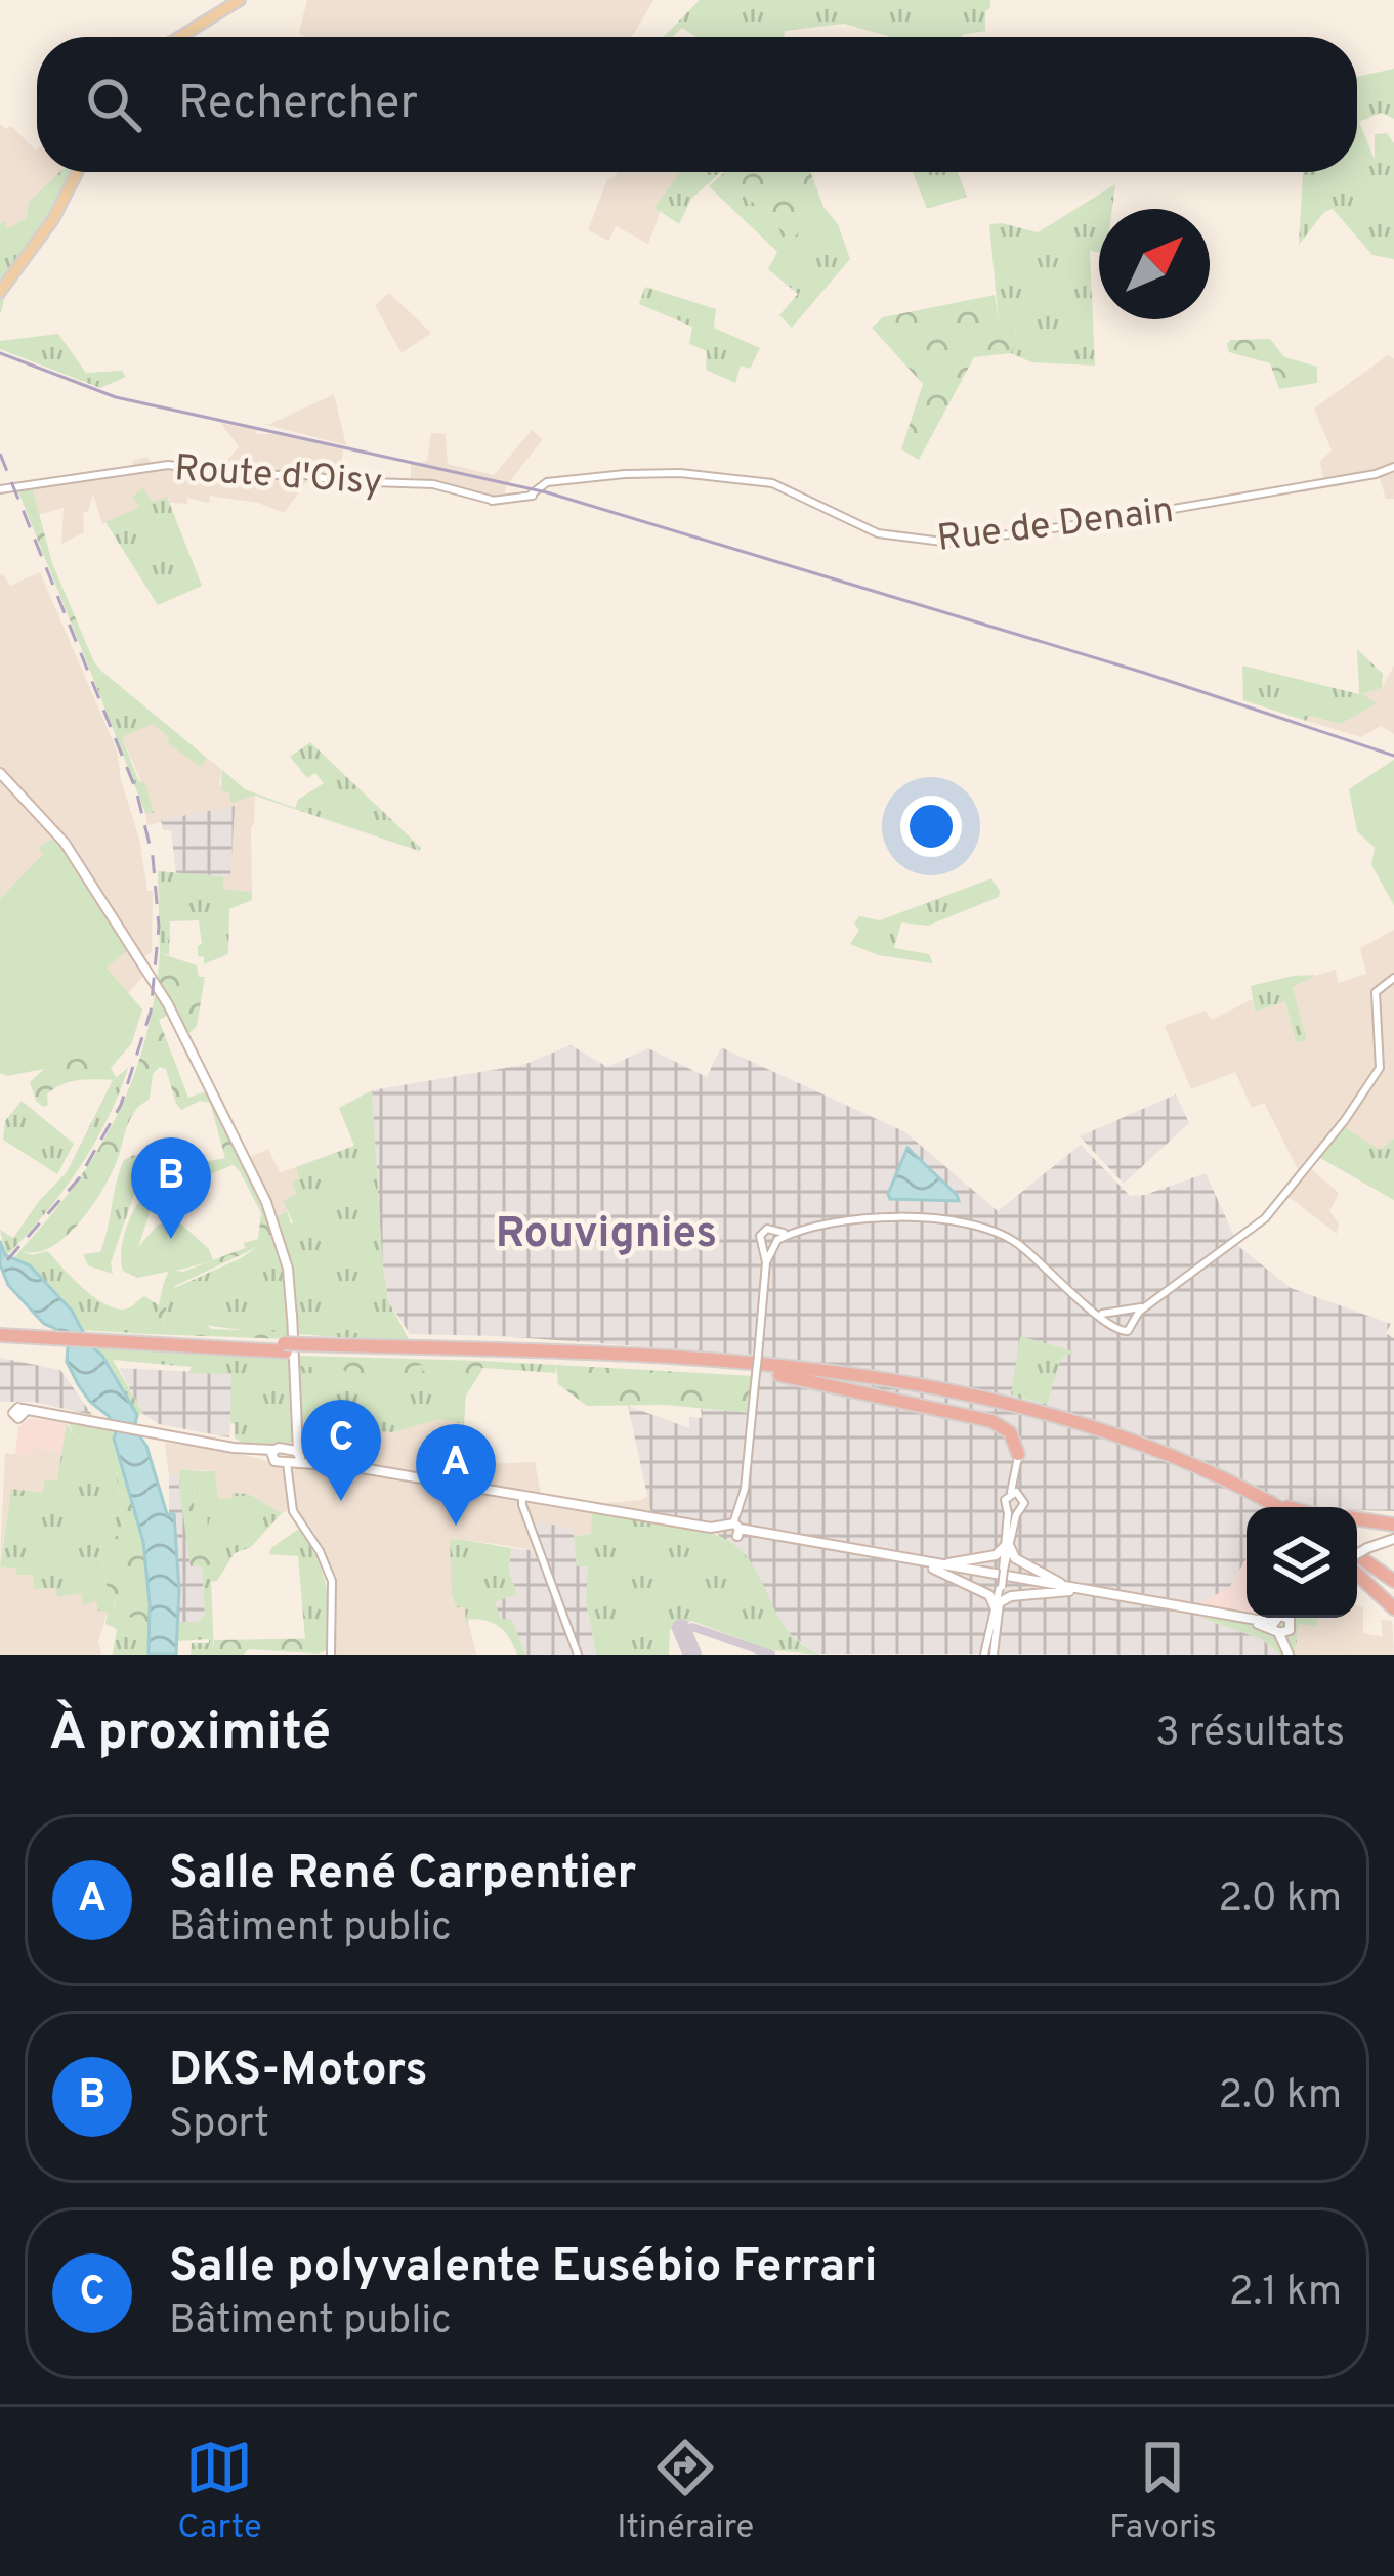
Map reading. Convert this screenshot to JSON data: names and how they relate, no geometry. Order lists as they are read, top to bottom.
{
  "streets": {
    "street": ["Route d'Oisy", "Rue de Denain"]
  },
  "crossings": [
    ["Route d'Oisy", "Rue de Denain"]
  ],
  "districts": ["Rouvignies"],
  "north": "top right",
  "page": {
    "search": "Rechercher",
    "pins": ["B", "C", "A"],
    "heading": ["À proximité", "3 résultats"],
    "list": [
      {
        "mark": "A",
        "name": "Salle René Carpentier",
        "note": "Bâtiment public",
        "value": "2.0 km"
      },
      {
        "mark": "B",
        "name": "DKS-Motors",
        "note": "Sport",
        "value": "2.0 km"
      },
      {
        "mark": "C",
        "name": "Salle polyvalente Eusébio Ferrari",
        "note": "Bâtiment public",
        "value": "2.1 km"
      }
    ],
    "nav": ["Carte", "Itinéraire", "Favoris"]
  }
}
